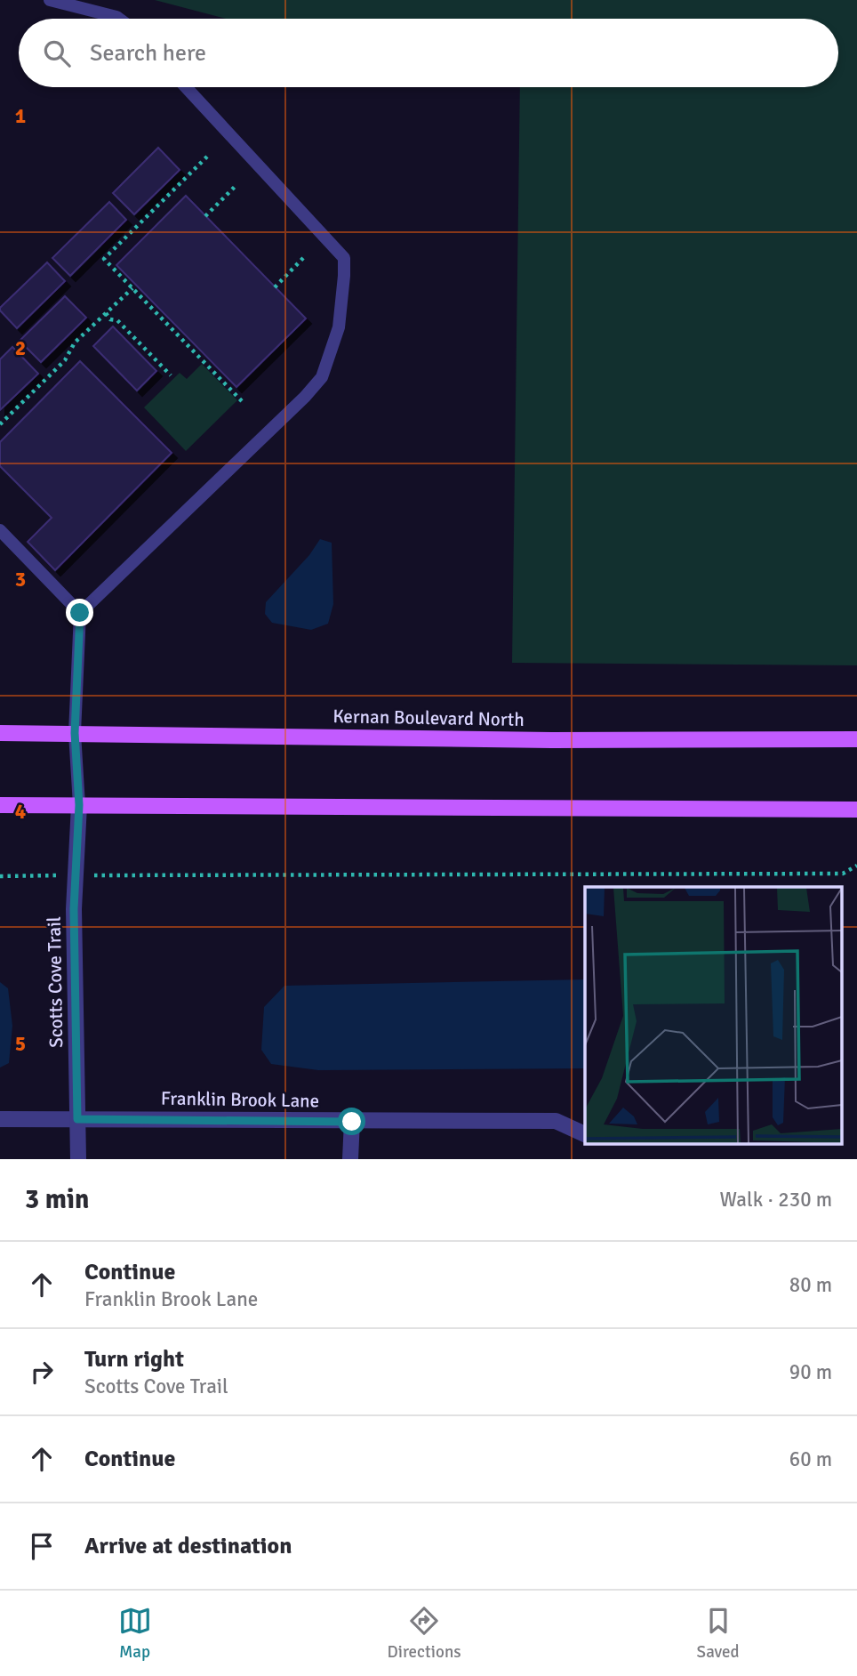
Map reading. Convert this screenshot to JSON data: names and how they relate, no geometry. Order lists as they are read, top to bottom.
{
  "streets": {
    "main road": ["Kernan Boulevard North"],
    "street": ["Scotts Cove Trail", "Franklin Brook Lane"]
  },
  "crossings": [
    ["Scotts Cove Trail", "Franklin Brook Lane"]
  ],
  "page": {
    "search": "Search here",
    "heading": ["3 min", "Walk · 230 m"],
    "list": [
      ["Continue", "Franklin Brook Lane", "80 m"],
      ["Turn right", "Scotts Cove Trail", "90 m"],
      ["Continue", "60 m"],
      "Arrive at destination"
    ],
    "nav": ["Map", "Directions", "Saved"]
  },
  "grid": {
    "rows": [
      "1",
      "2",
      "3",
      "4",
      "5"
    ]
  }
}
